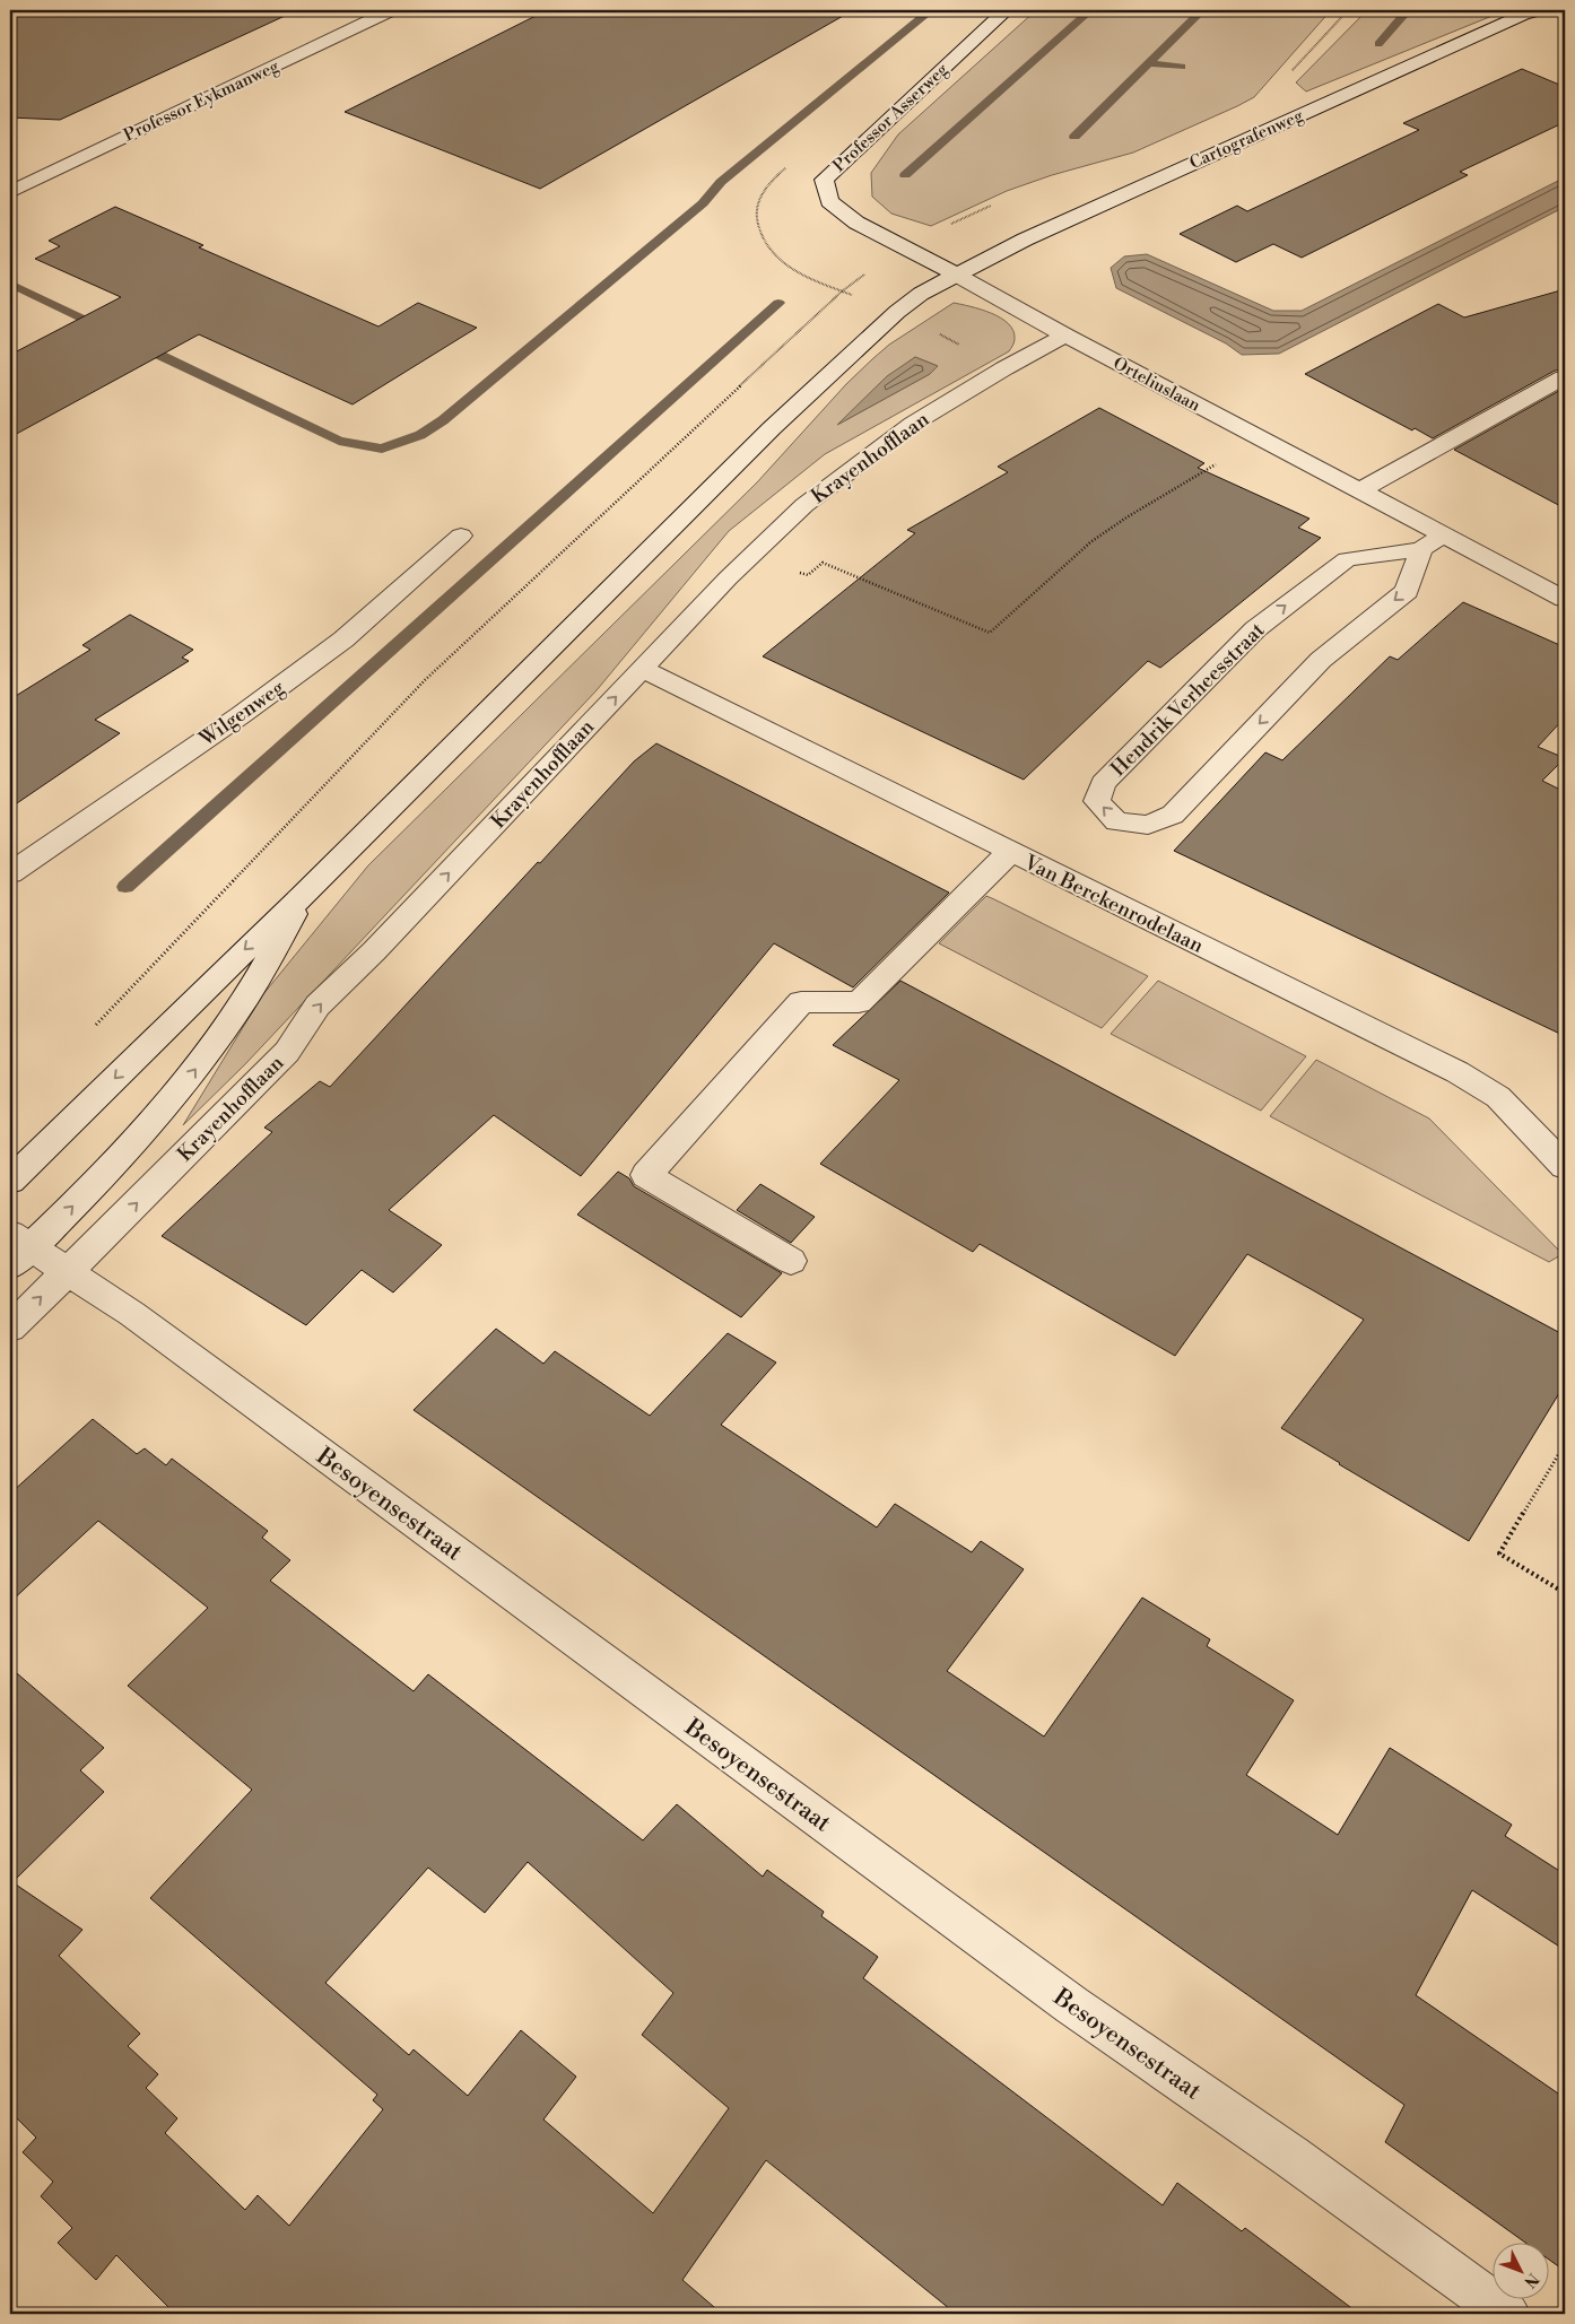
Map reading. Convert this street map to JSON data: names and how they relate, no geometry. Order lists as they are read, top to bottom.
{
  "streets": {
    "street": [
      "Professor Eykmanweg",
      "Professor Asserweg",
      "Cartografenweg",
      "Orteliuslaan",
      "Krayenhofflaan",
      "Hendrik Verheesstraat",
      "Wilgenweg",
      "Van Berckenrodelaan",
      "Besoyensestraat"
    ]
  },
  "crossings": [
    ["Professor Asserweg", "Cartografenweg"],
    ["Professor Asserweg", "Orteliuslaan"],
    ["Cartografenweg", "Orteliuslaan"],
    ["Orteliuslaan", "Krayenhofflaan"],
    ["Orteliuslaan", "Hendrik Verheesstraat"],
    ["Krayenhofflaan", "Van Berckenrodelaan"],
    ["Krayenhofflaan", "Besoyensestraat"]
  ],
  "north": "bottom right"
}
